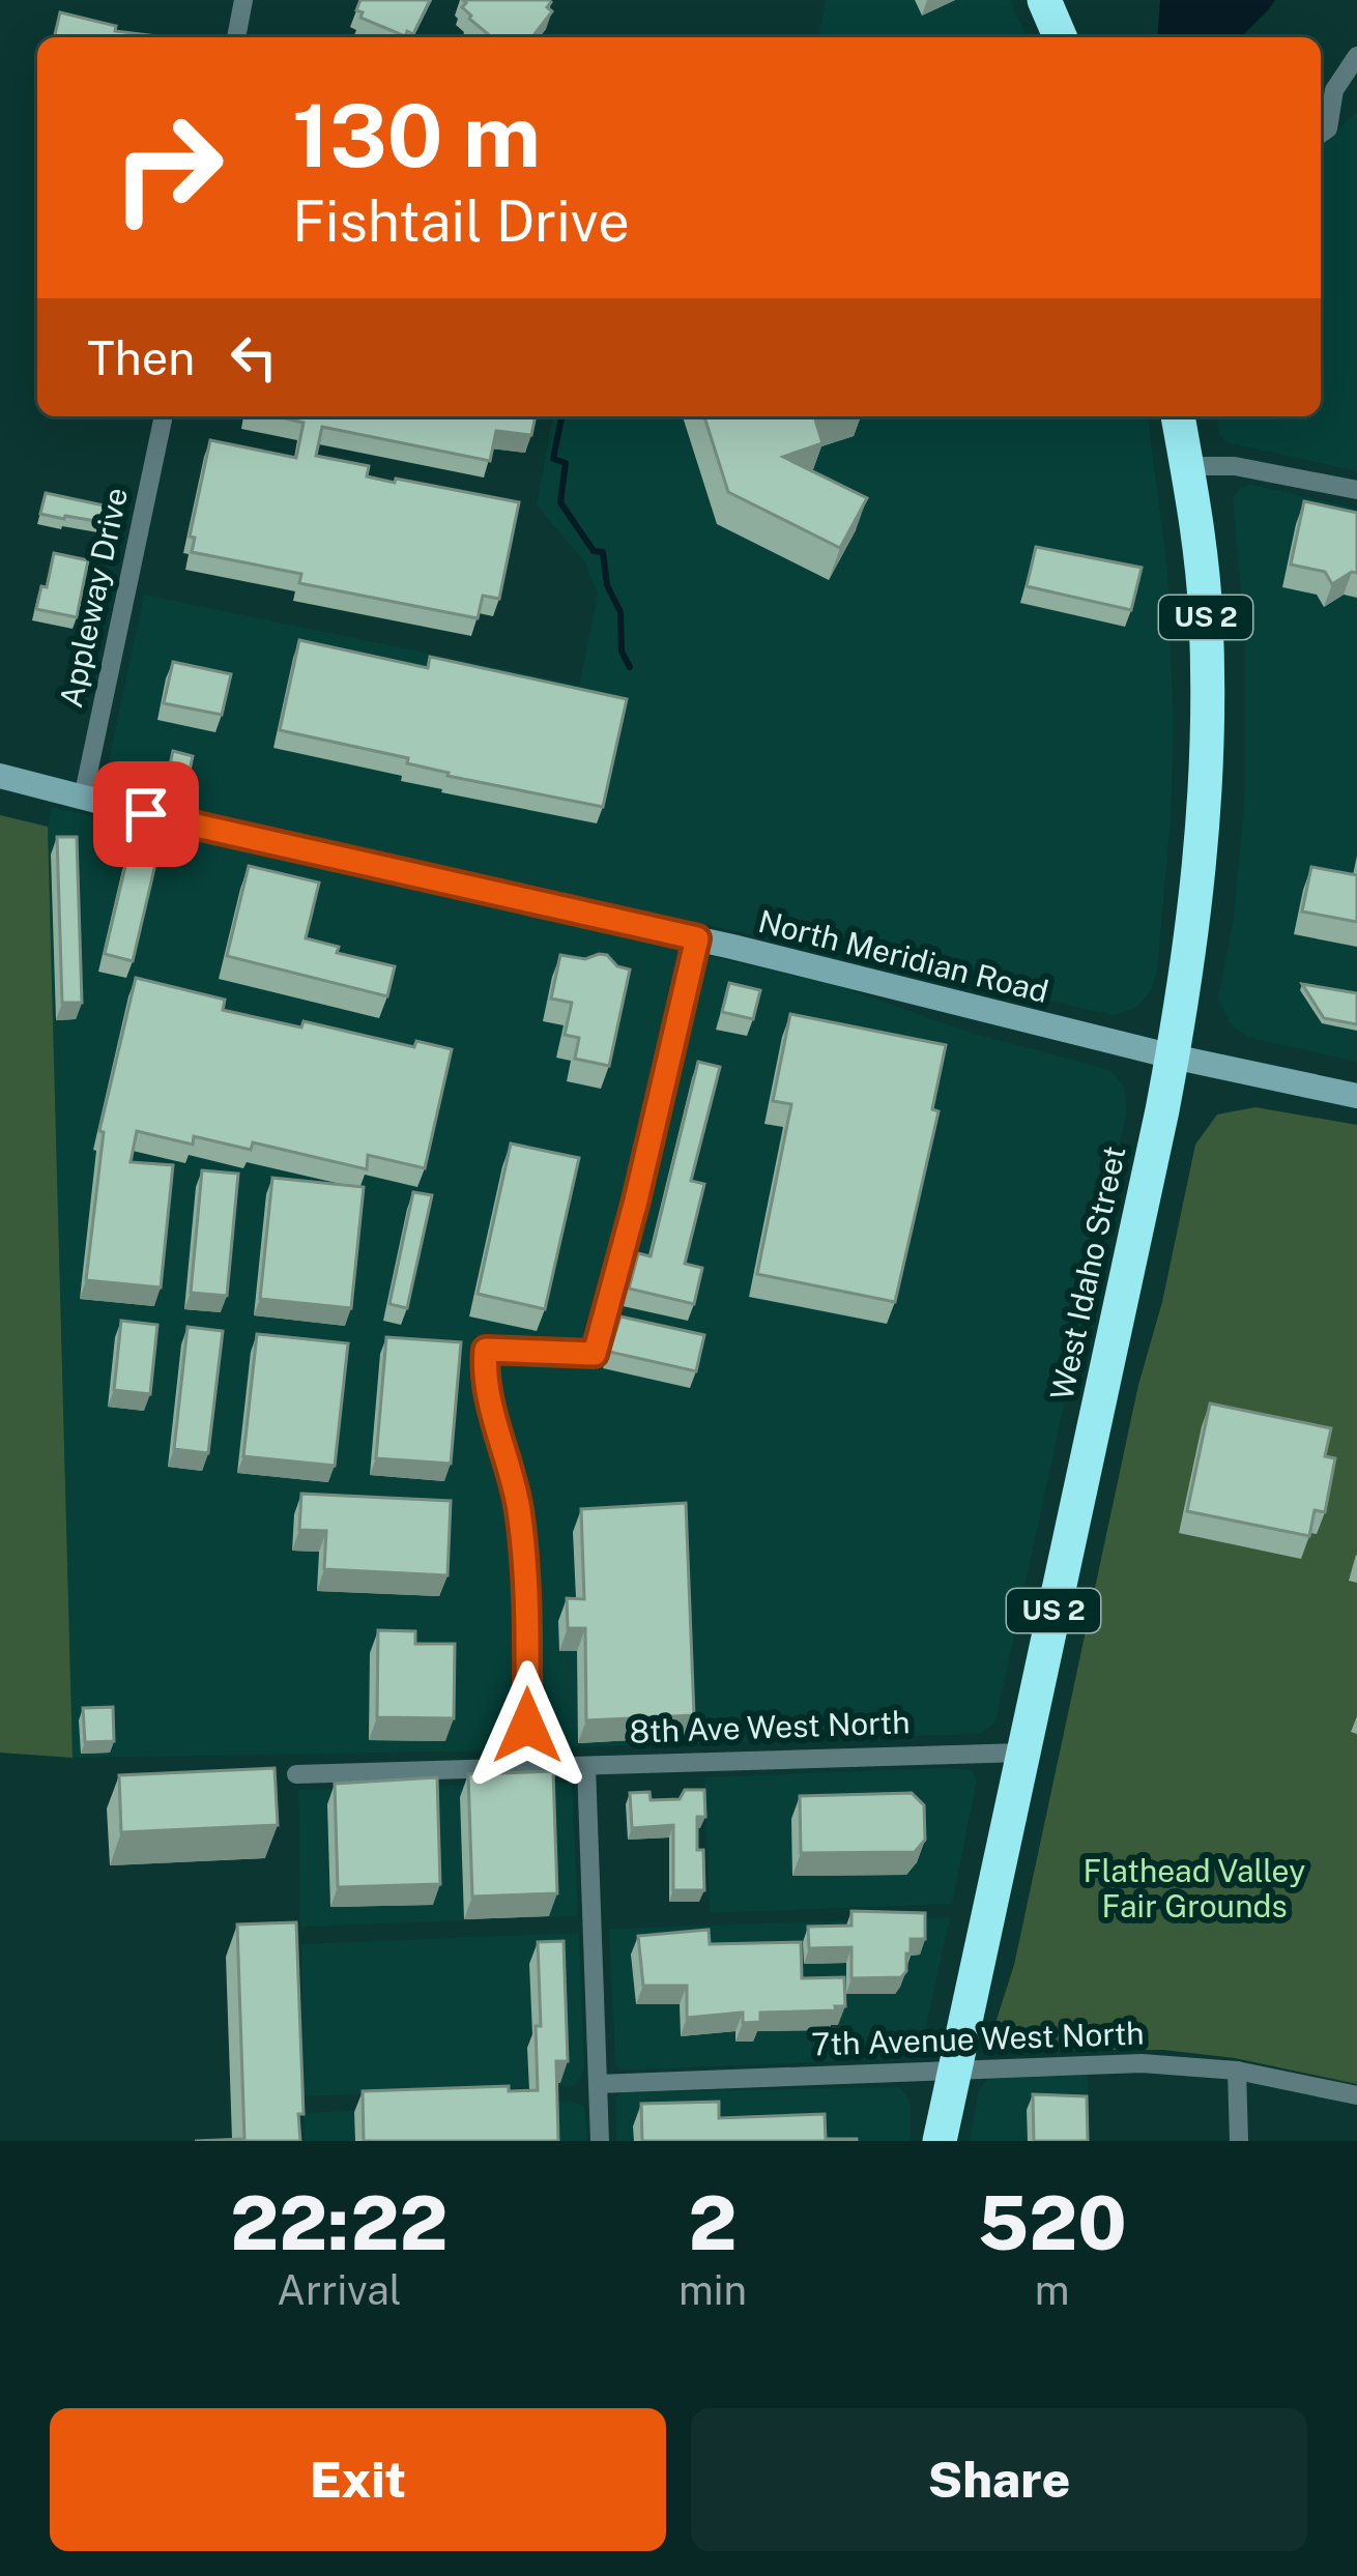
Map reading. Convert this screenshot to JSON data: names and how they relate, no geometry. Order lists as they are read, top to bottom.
{
  "streets": {
    "highway": ["US 2", "West Idaho Street"],
    "street": [
      "Appleway Drive",
      "North Meridian Road",
      "8th Ave West North",
      "7th Avenue West North"
    ]
  },
  "crossings": [
    ["Appleway Drive", "North Meridian Road"],
    ["North Meridian Road", "West Idaho Street"],
    ["West Idaho Street", "8th Ave West North"],
    ["West Idaho Street", "7th Avenue West North"]
  ],
  "parks": ["Flathead Valley Fair Grounds"],
  "page": {
    "turn": ["130 m", "Fishtail Drive"],
    "then": "Then",
    "eta": [
      "22:22",
      "Arrival",
      "2",
      "min",
      "520",
      "m"
    ],
    "buttons": ["Exit", "Share"]
  }
}
